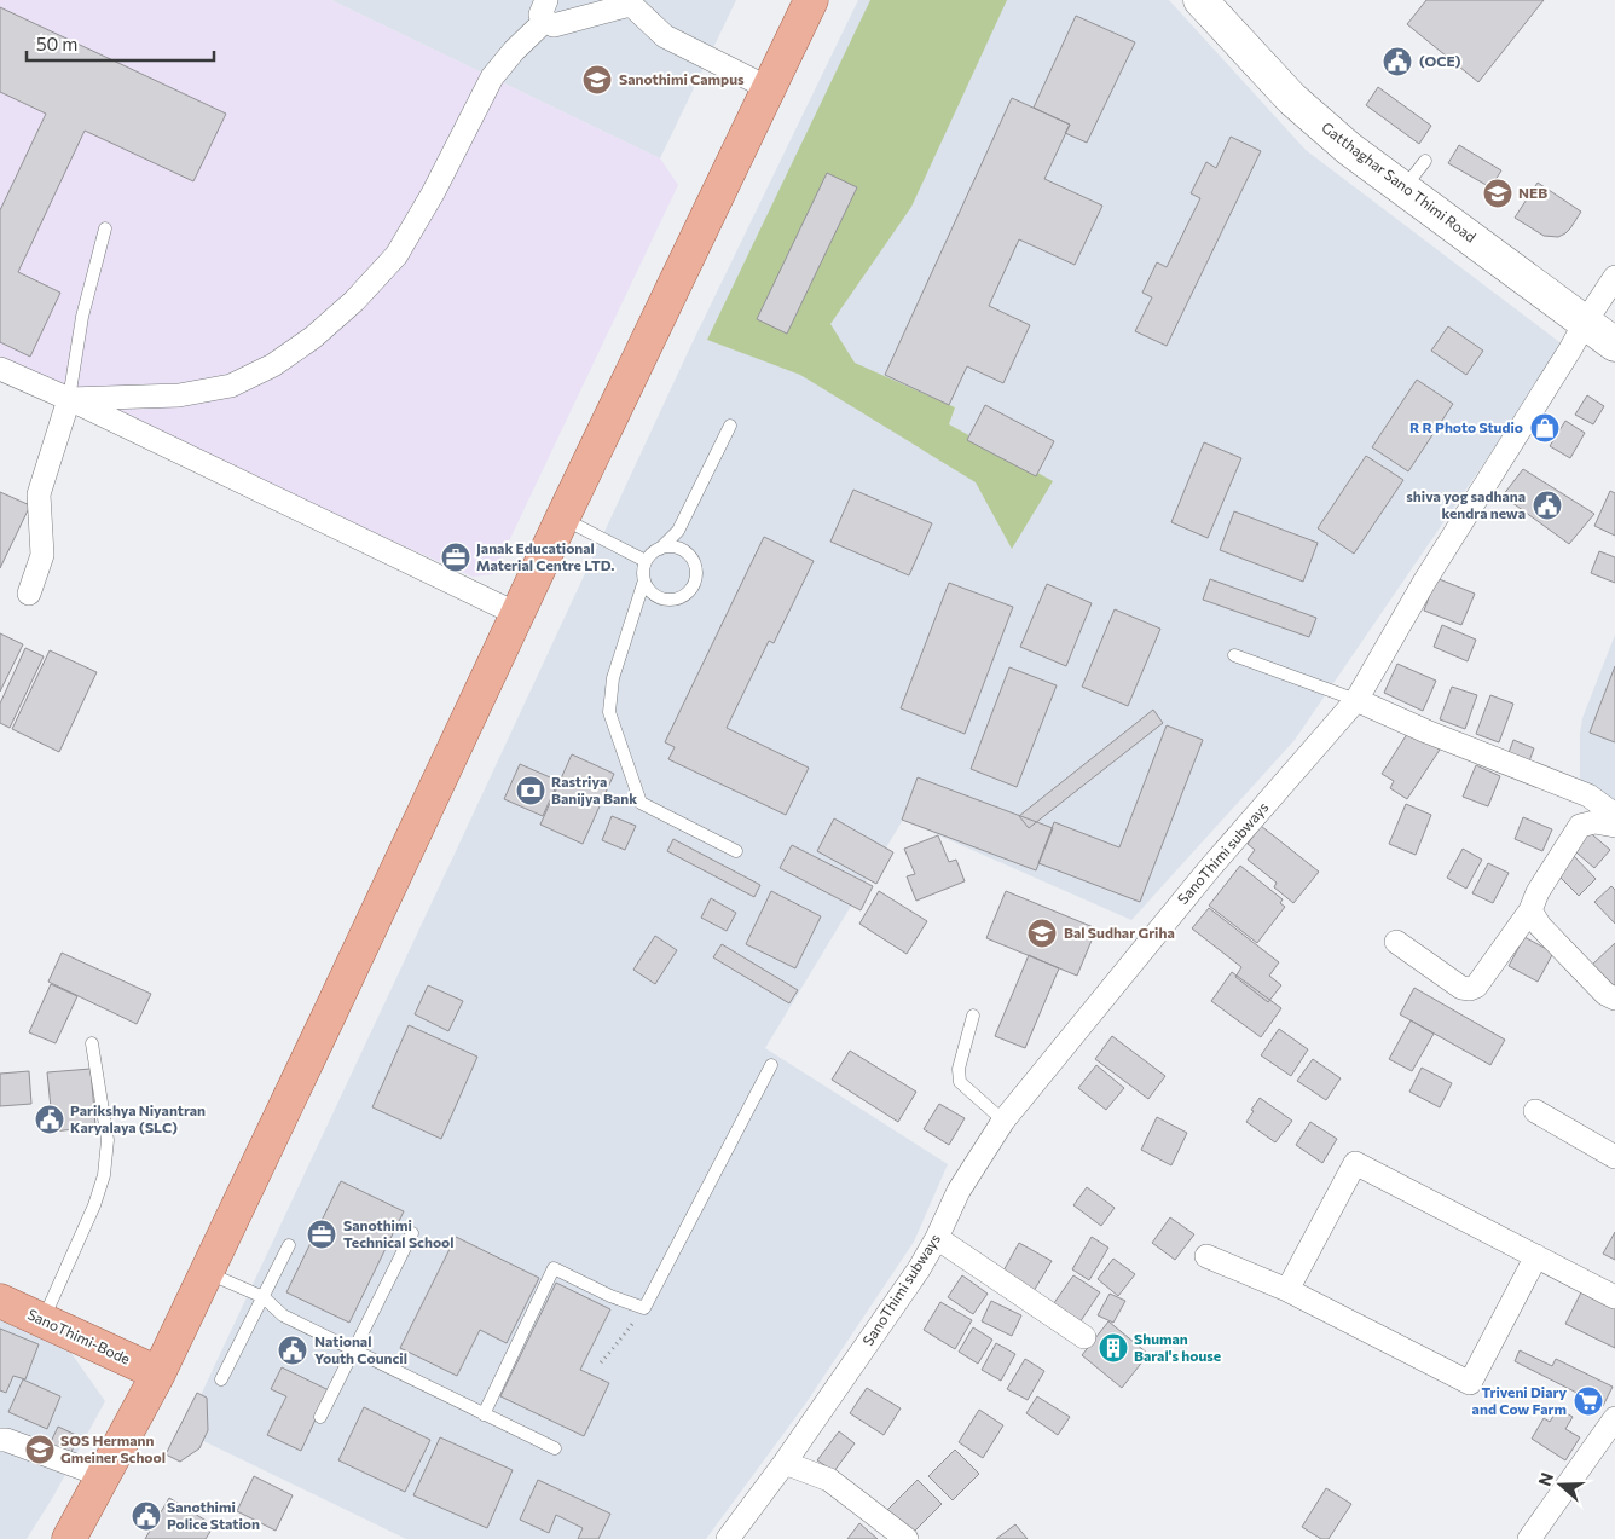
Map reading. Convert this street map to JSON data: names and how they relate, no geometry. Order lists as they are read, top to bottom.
{
  "streets": {
    "main road": ["Gatthaghar Sano Thimi Road", "SanoThimi-Bode"],
    "street": ["SanoThimi subways"]
  },
  "crossings": [
    ["Gatthaghar Sano Thimi Road", "SanoThimi subways"]
  ],
  "places": {
    "public building": [
      "(OCE)",
      "shiva yog sadhana kendra newa",
      "Parikshya Niyantran Karyalaya (SLC)",
      "National Youth Council",
      "Sanothimi Police Station"
    ],
    "school or university": [
      "Sanothimi Campus",
      "NEB",
      "Bal Sudhar Griha",
      "SOS Hermann Gmeiner School"
    ],
    "shop": ["R R Photo Studio"],
    "office": ["Janak Educational Material Centre LTD.", "Sanothimi Technical School"],
    "bank": ["Rastriya Banijya Bank"],
    "building": ["Shuman Baral's house"],
    "supermarket": ["Triveni Diary and Cow Farm"]
  },
  "scale_bar": "50 m",
  "north": "left"
}
